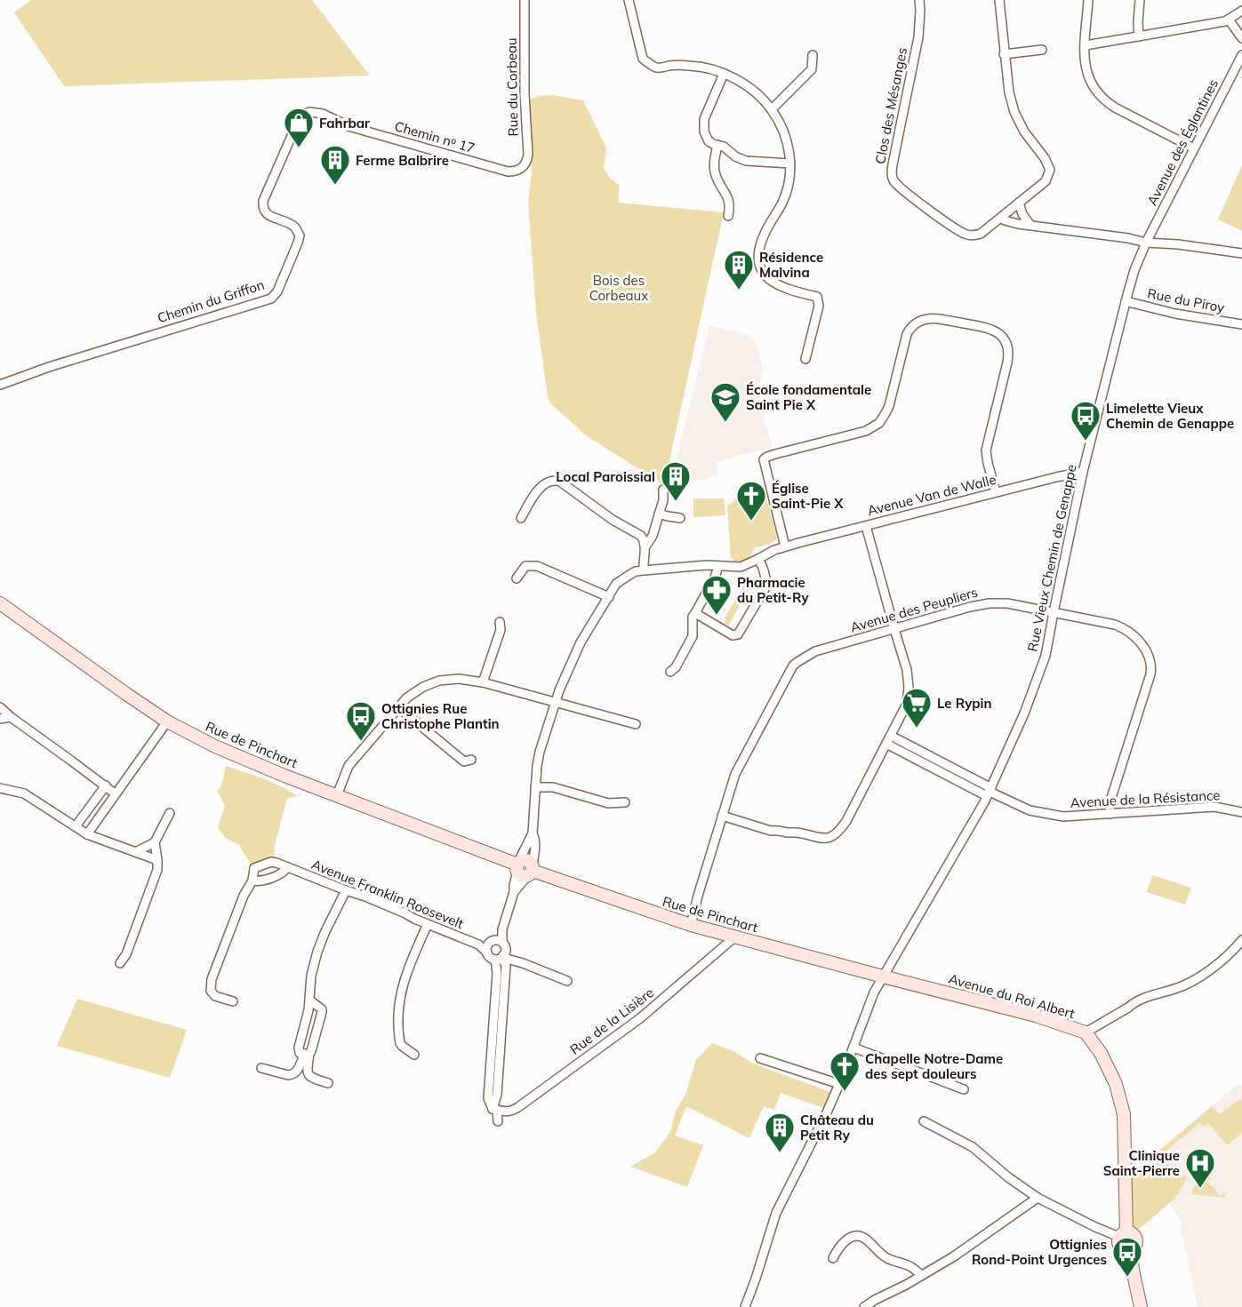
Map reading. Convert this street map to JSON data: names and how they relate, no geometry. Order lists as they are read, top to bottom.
{
  "streets": {
    "main road": ["Rue de Pinchart", "Avenue du Roi Albert"],
    "street": [
      "Rue du Corbeau",
      "Clos des Mésanges",
      "Chemin nᵒ 17",
      "Avenue des Églantines",
      "Rue du Piroy",
      "Chemin du Griffon",
      "Avenue Van de Walle",
      "Rue Vieux Chemin de Genappe",
      "Avenue des Peupliers",
      "Avenue de la Résistance",
      "Avenue Franklin Roosevelt",
      "Rue de la Lisière"
    ]
  },
  "crossings": [
    ["Rue du Corbeau", "Chemin nᵒ 17"],
    ["Chemin nᵒ 17", "Chemin du Griffon"],
    ["Avenue des Églantines", "Rue Vieux Chemin de Genappe"],
    ["Rue du Piroy", "Rue Vieux Chemin de Genappe"],
    ["Avenue Van de Walle", "Rue Vieux Chemin de Genappe"],
    ["Avenue Van de Walle", "Rue de Pinchart"],
    ["Rue Vieux Chemin de Genappe", "Avenue des Peupliers"],
    ["Rue Vieux Chemin de Genappe", "Rue de Pinchart"],
    ["Rue Vieux Chemin de Genappe", "Avenue de la Résistance"],
    ["Rue Vieux Chemin de Genappe", "Avenue du Roi Albert"],
    ["Avenue des Peupliers", "Rue de Pinchart"],
    ["Avenue des Peupliers", "Avenue de la Résistance"],
    ["Rue de Pinchart", "Avenue du Roi Albert"],
    ["Rue de Pinchart", "Rue de la Lisière"]
  ],
  "parks": ["Bois des Corbeaux"],
  "places": {
    "shop": ["Fahrbar"],
    "building": [
      "Ferme Balbrire",
      "Résidence Malvina",
      "Local Paroissial",
      "Château du Petit Ry"
    ],
    "school or university": ["École fondamentale Saint Pie X"],
    "bus stop": ["Limelette Vieux Chemin de Genappe", "Ottignies Rue Christophe Plantin", "Ottignies Rond-Point Urgences"],
    "church": ["Église Saint-Pie X", "Chapelle Notre-Dame des sept douleurs"],
    "pharmacy": ["Pharmacie du Petit-Ry"],
    "supermarket": ["Le Rypin"],
    "hospital": ["Clinique Saint-Pierre"]
  }
}
